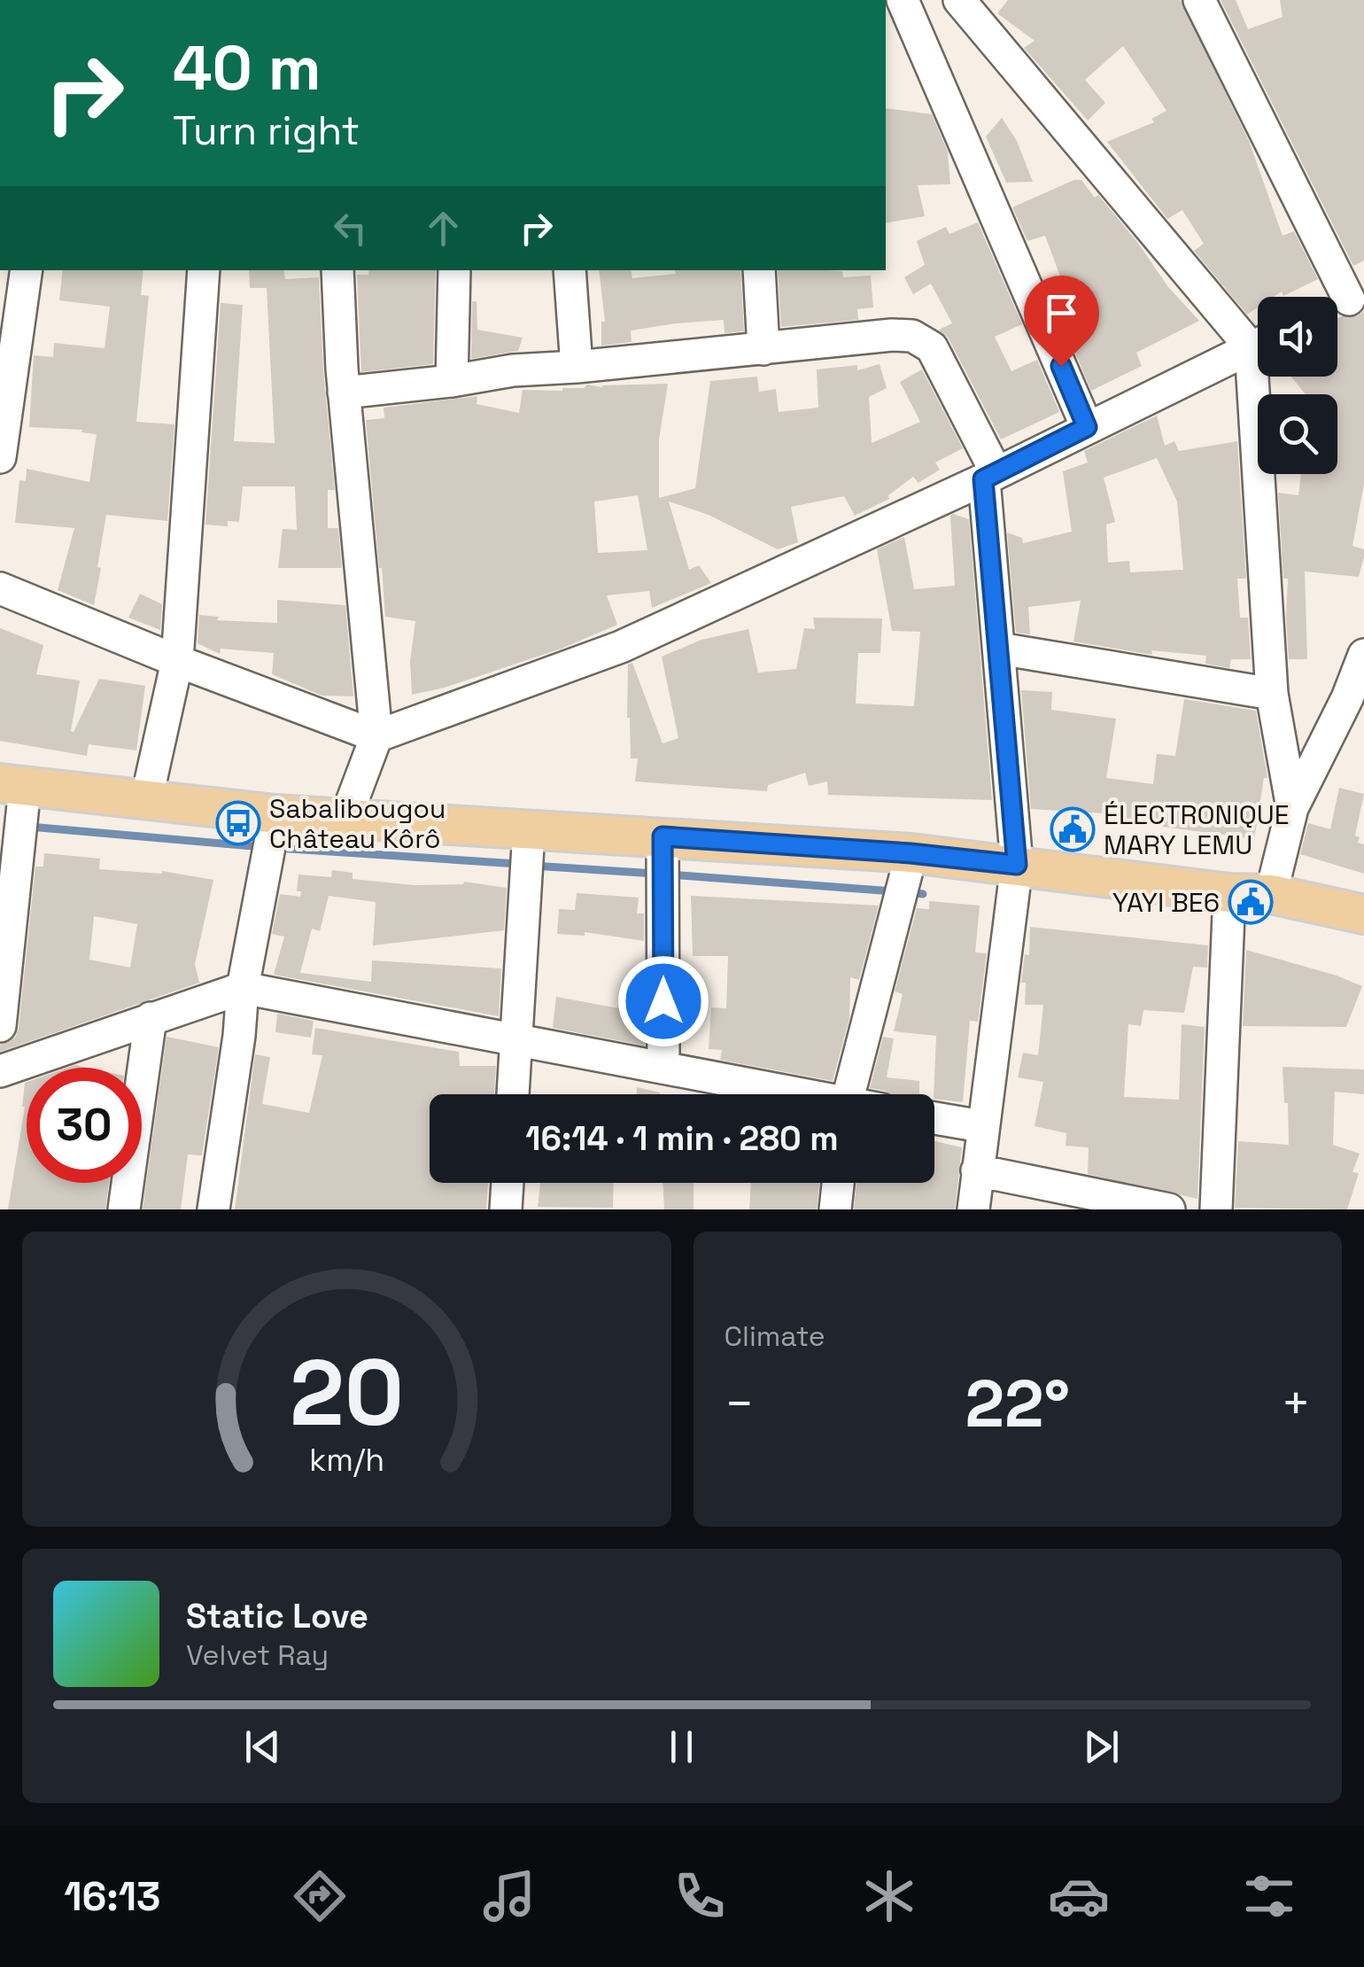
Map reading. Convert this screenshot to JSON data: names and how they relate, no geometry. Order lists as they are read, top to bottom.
{
  "places": {
    "bus stop": ["Sabalibougou Château Kôrô"],
    "public building": ["ÉLECTRONIQUE MARY LEMU", "YAYI BE6"]
  },
  "page": {
    "turn": ["40 m", "Turn right"],
    "limit": "30",
    "trip": "16:14 · 1 min · 280 m",
    "tile": "Climate",
    "heat": ["−", "22°", "+"],
    "song": ["Static Love", "Velvet Ray"],
    "tabs": "16:13",
    "gauge": ["20", "km/h"]
  }
}
